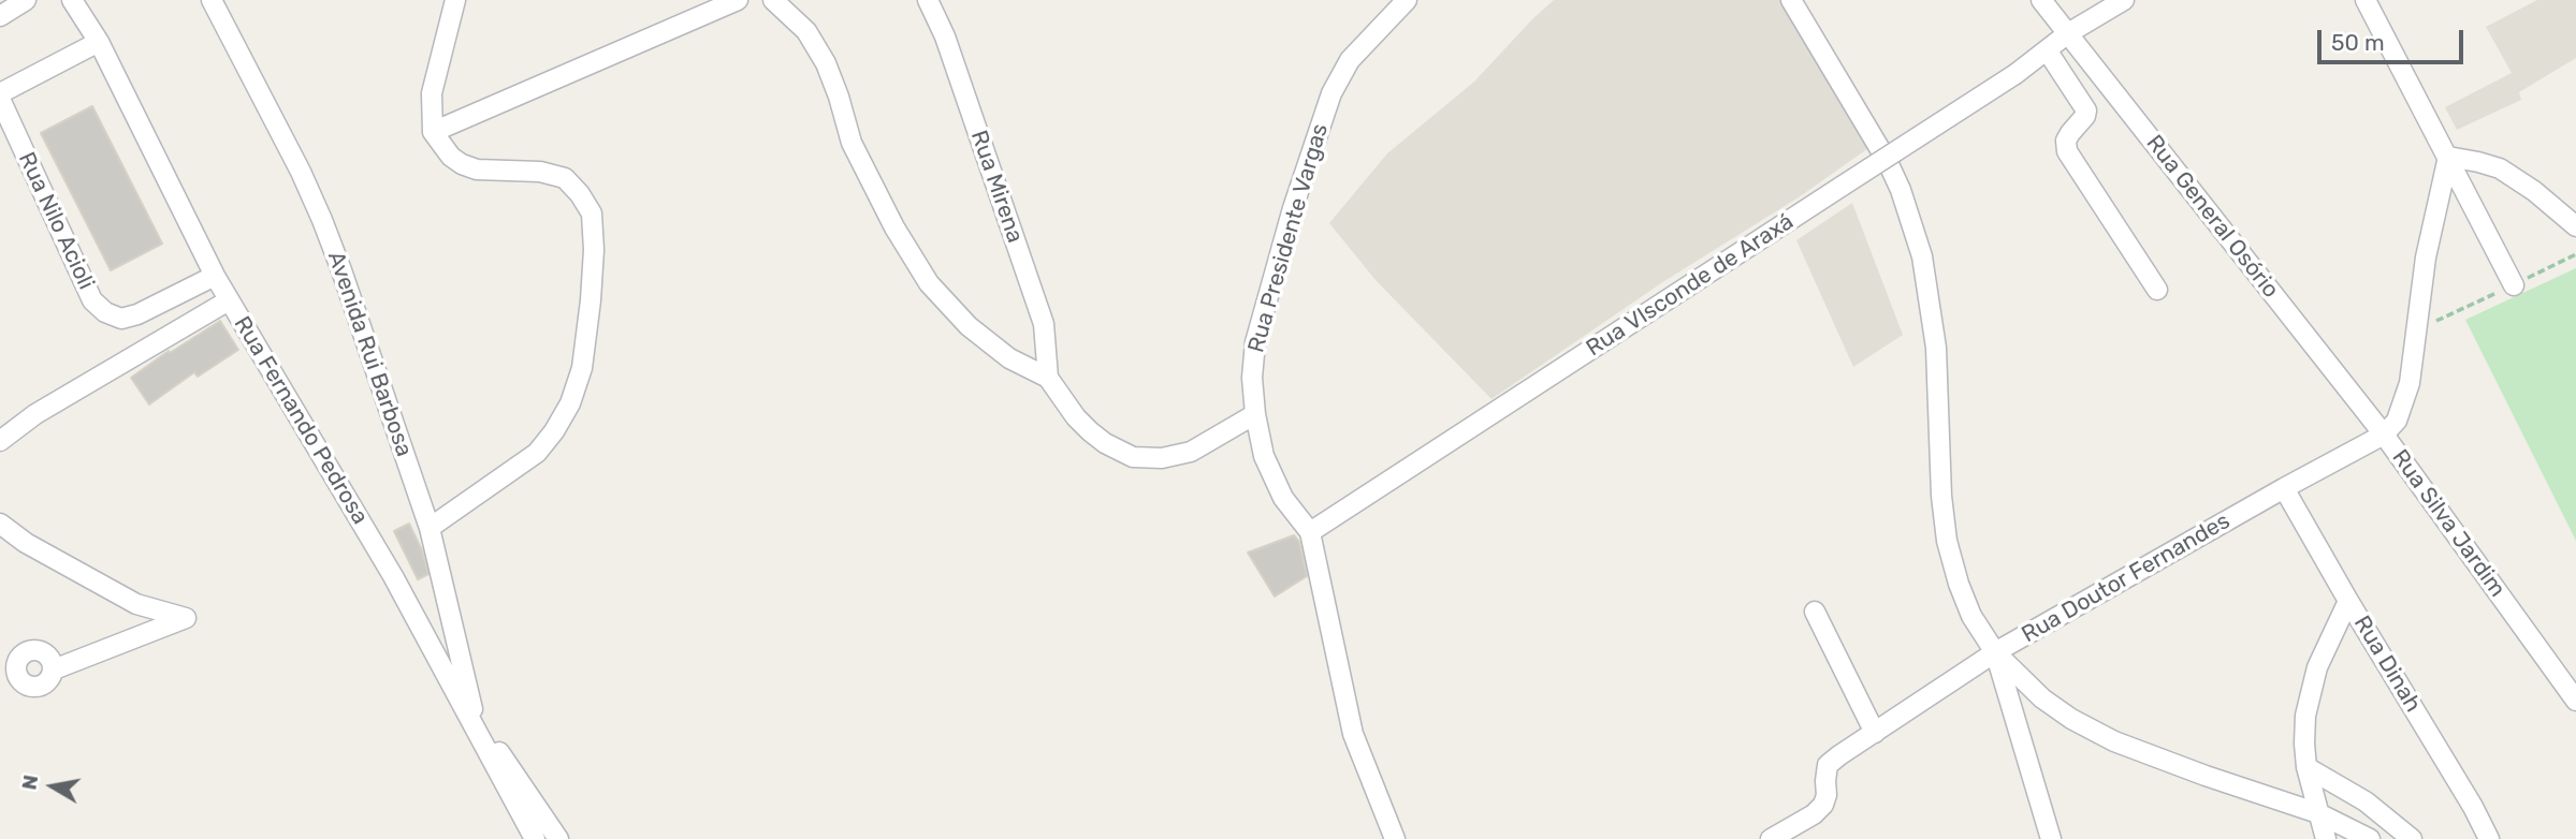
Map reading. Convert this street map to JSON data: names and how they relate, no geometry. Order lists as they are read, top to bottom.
{
  "streets": {
    "street": [
      "Rua Mirena",
      "Rua General Osório",
      "Rua Nilo Acioli",
      "Rua Presidente Vargas",
      "Rua VIsconde de Araxá",
      "Avenida Rui Barbosa",
      "Rua Fernando Pedrosa",
      "Rua Silva Jardim",
      "Rua Doutor Fernandes",
      "Rua Dinah"
    ]
  },
  "crossings": [
    ["Rua General Osório", "Rua VIsconde de Araxá"],
    ["Rua General Osório", "Rua Silva Jardim"],
    ["Rua General Osório", "Rua Doutor Fernandes"],
    ["Rua Nilo Acioli", "Rua Fernando Pedrosa"],
    ["Rua Presidente Vargas", "Rua VIsconde de Araxá"],
    ["Avenida Rui Barbosa", "Rua Fernando Pedrosa"],
    ["Rua Silva Jardim", "Rua Doutor Fernandes"],
    ["Rua Doutor Fernandes", "Rua Dinah"]
  ],
  "scale_bar": "50 m",
  "north": "left"
}
